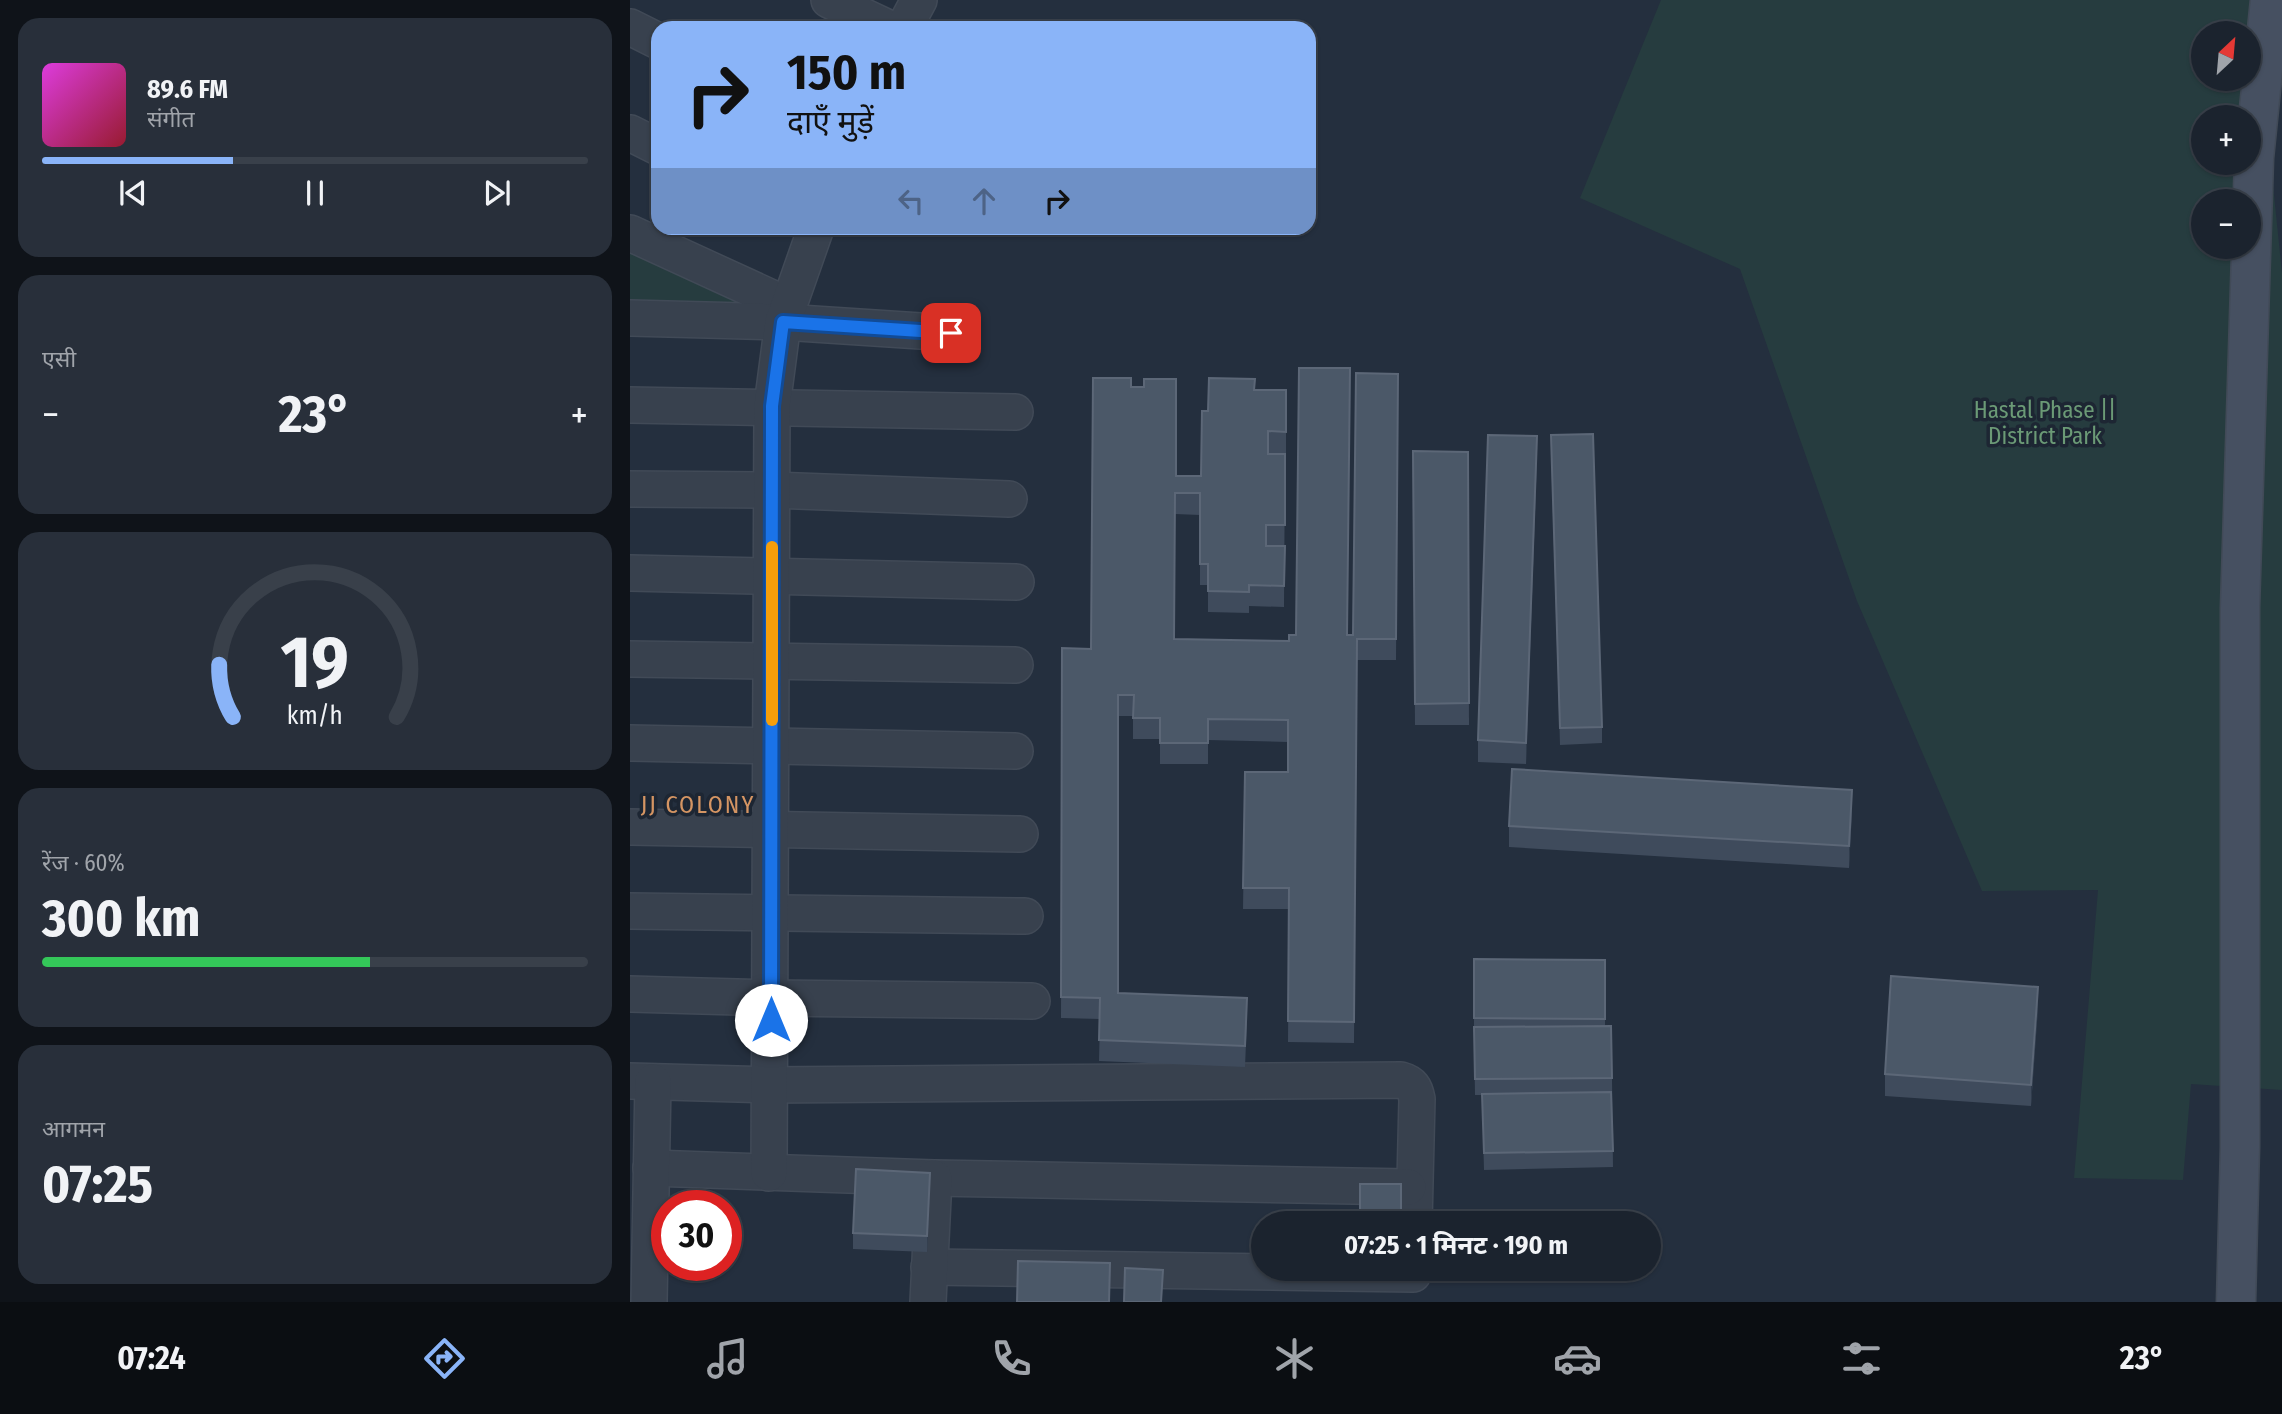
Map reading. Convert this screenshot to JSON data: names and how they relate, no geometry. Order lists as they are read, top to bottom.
{
  "districts": ["JJ COLONY"],
  "parks": ["Hastal Phase || District Park"],
  "north": "top right",
  "page": {
    "map_buttons": ["+", "−"],
    "turn": ["150 m", "दाएँ मुड़ें"],
    "song": ["89.6 FM", "संगीत"],
    "tile": [
      "एसी",
      ["रेंज · 60%", "300 km"],
      ["आगमन", "07:25"]
    ],
    "heat": ["−", "23°", "+"],
    "limit": "30",
    "trip": "07:25 · 1 मिनट · 190 m",
    "tabs": ["07:24", "23°"],
    "gauge": ["19", "km/h"]
  }
}
